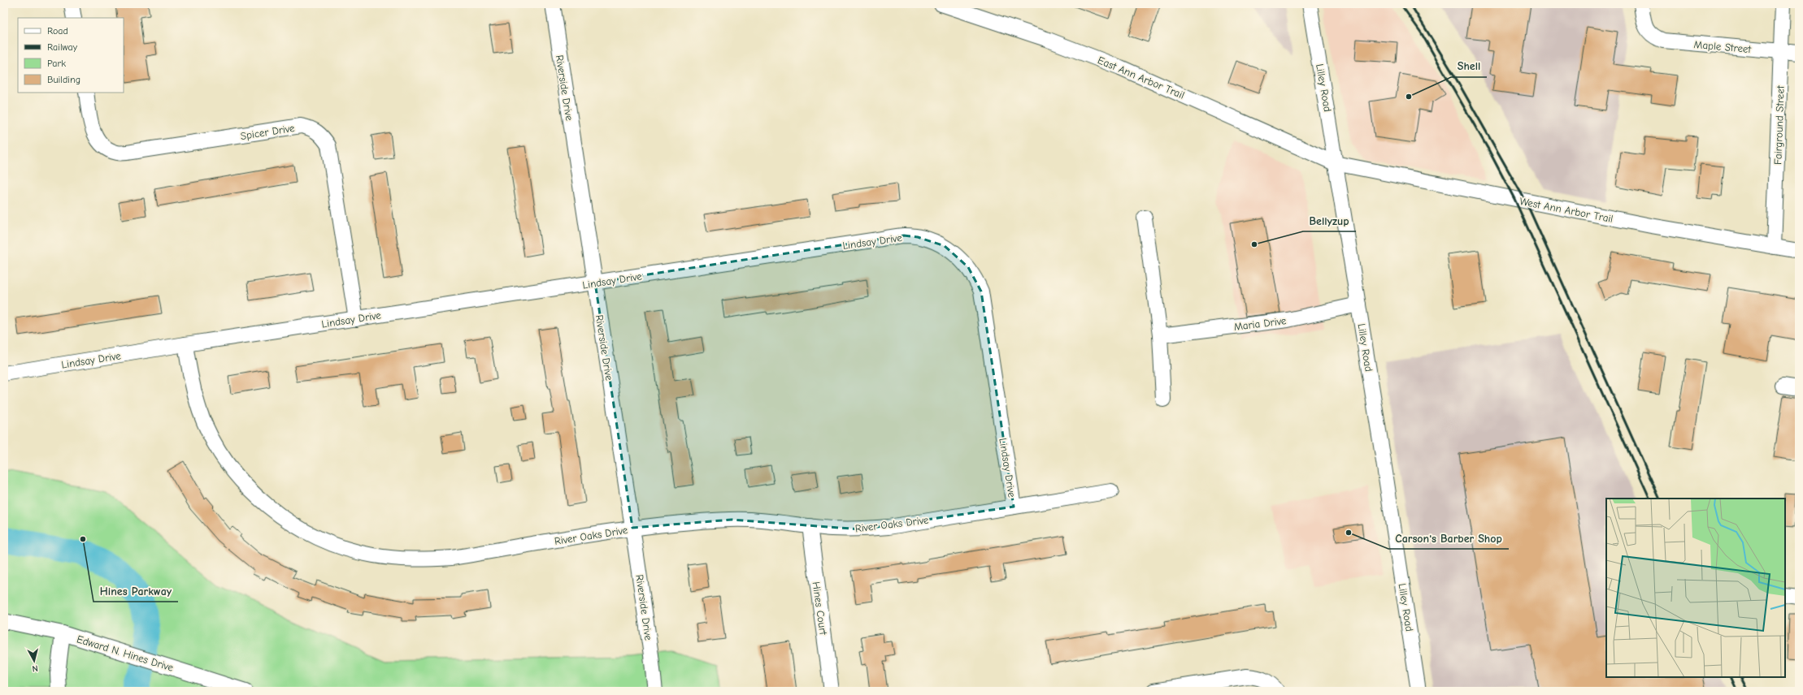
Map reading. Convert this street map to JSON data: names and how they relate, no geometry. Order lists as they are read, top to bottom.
{
  "streets": {
    "street": [
      "Maple Street",
      "East Ann Arbor Trail",
      "Riverside Drive",
      "Lilley Road",
      "Fairground Street",
      "Spicer Drive",
      "West Ann Arbor Trail",
      "Lindsay Drive",
      "Maria Drive",
      "River Oaks Drive",
      "Hines Court",
      "Edward N. Hines Drive"
    ]
  },
  "crossings": [
    ["Maple Street", "Fairground Street"],
    ["East Ann Arbor Trail", "Lilley Road"],
    ["East Ann Arbor Trail", "West Ann Arbor Trail"],
    ["Riverside Drive", "Lindsay Drive"],
    ["Riverside Drive", "River Oaks Drive"],
    ["Lilley Road", "West Ann Arbor Trail"],
    ["Lilley Road", "Maria Drive"],
    ["Fairground Street", "West Ann Arbor Trail"],
    ["Spicer Drive", "Lindsay Drive"],
    ["Lindsay Drive", "River Oaks Drive"],
    ["River Oaks Drive", "Hines Court"]
  ],
  "places": [
    "Shell",
    "Bellyzup",
    "Carson's Barber Shop",
    "Hines Parkway"
  ],
  "legend": [
    "Road",
    "Railway",
    "Park",
    "Building"
  ],
  "north": "bottom"
}
